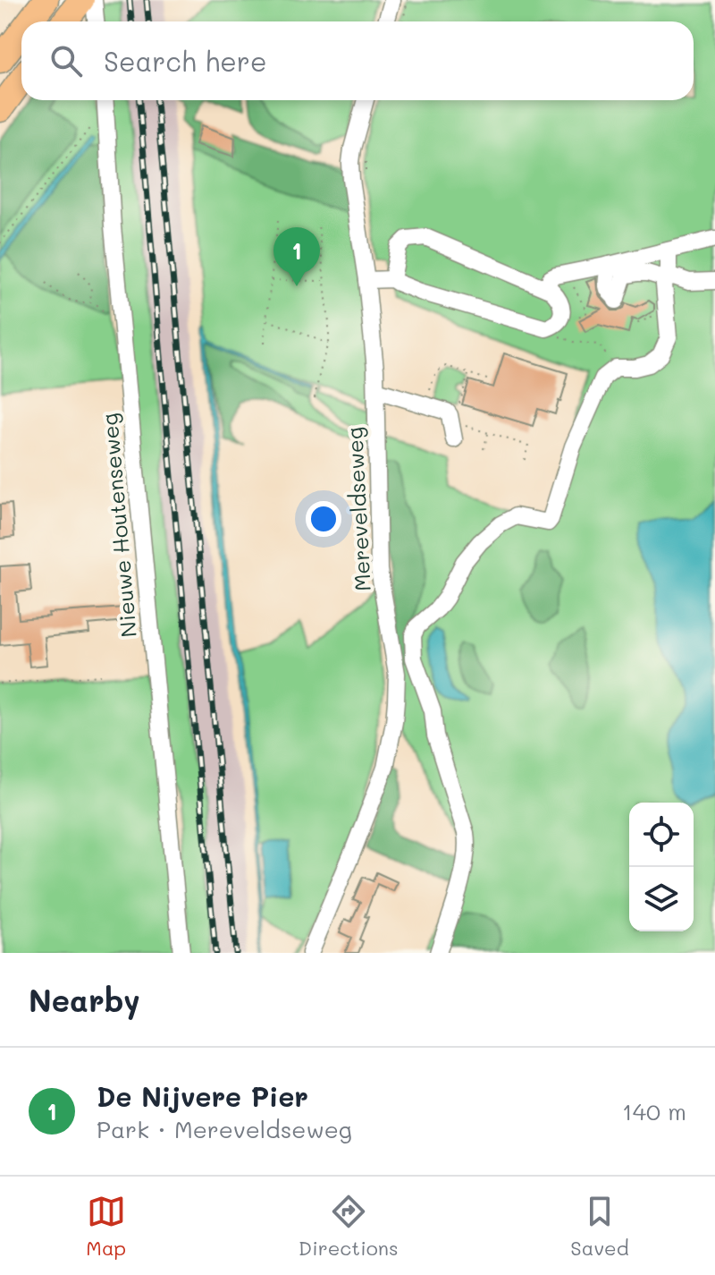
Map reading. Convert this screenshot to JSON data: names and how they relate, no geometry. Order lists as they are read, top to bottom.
{
  "streets": {
    "street": ["Mereveldseweg", "Nieuwe Houtenseweg"]
  },
  "page": {
    "search": "Search here",
    "pins": "1",
    "heading": "Nearby",
    "list": [
      {
        "mark": "1",
        "name": "De Nijvere Pier",
        "note": "Park · Mereveldseweg",
        "value": "140 m"
      }
    ],
    "nav": ["Map", "Directions", "Saved"]
  }
}
